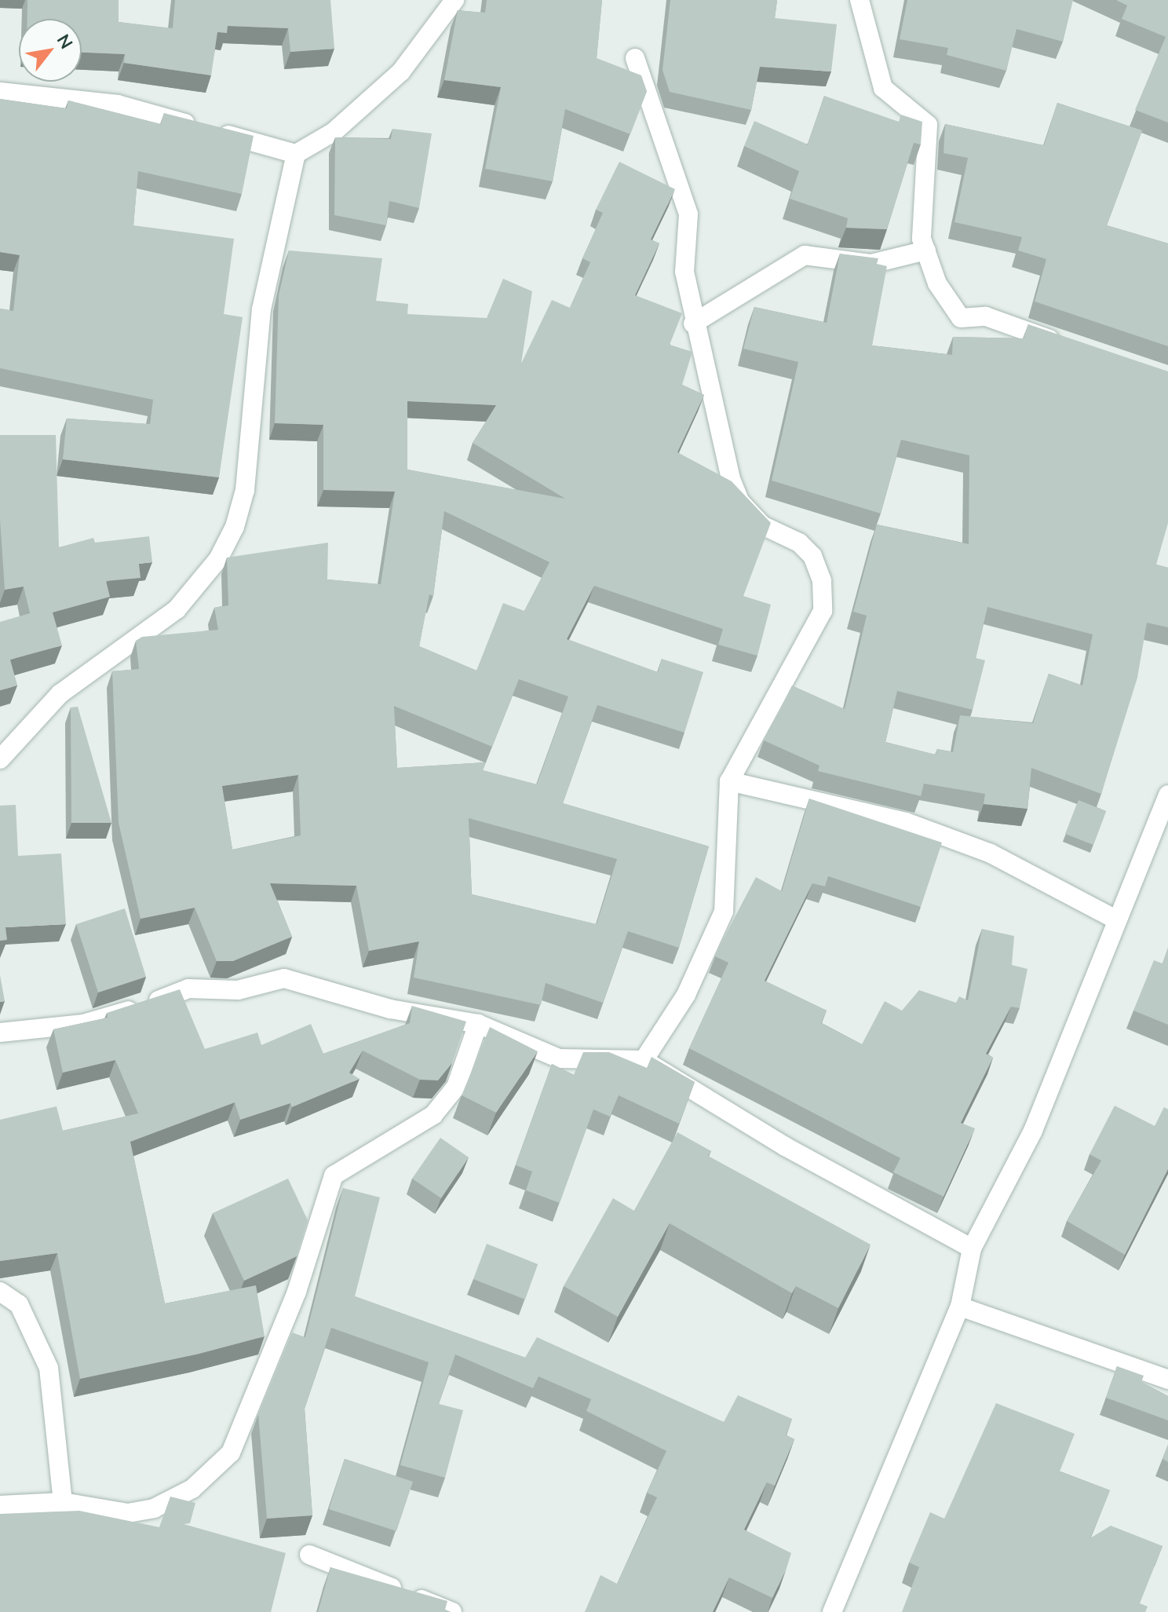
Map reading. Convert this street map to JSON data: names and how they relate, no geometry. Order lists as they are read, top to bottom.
{
  "north": "top right"
}
